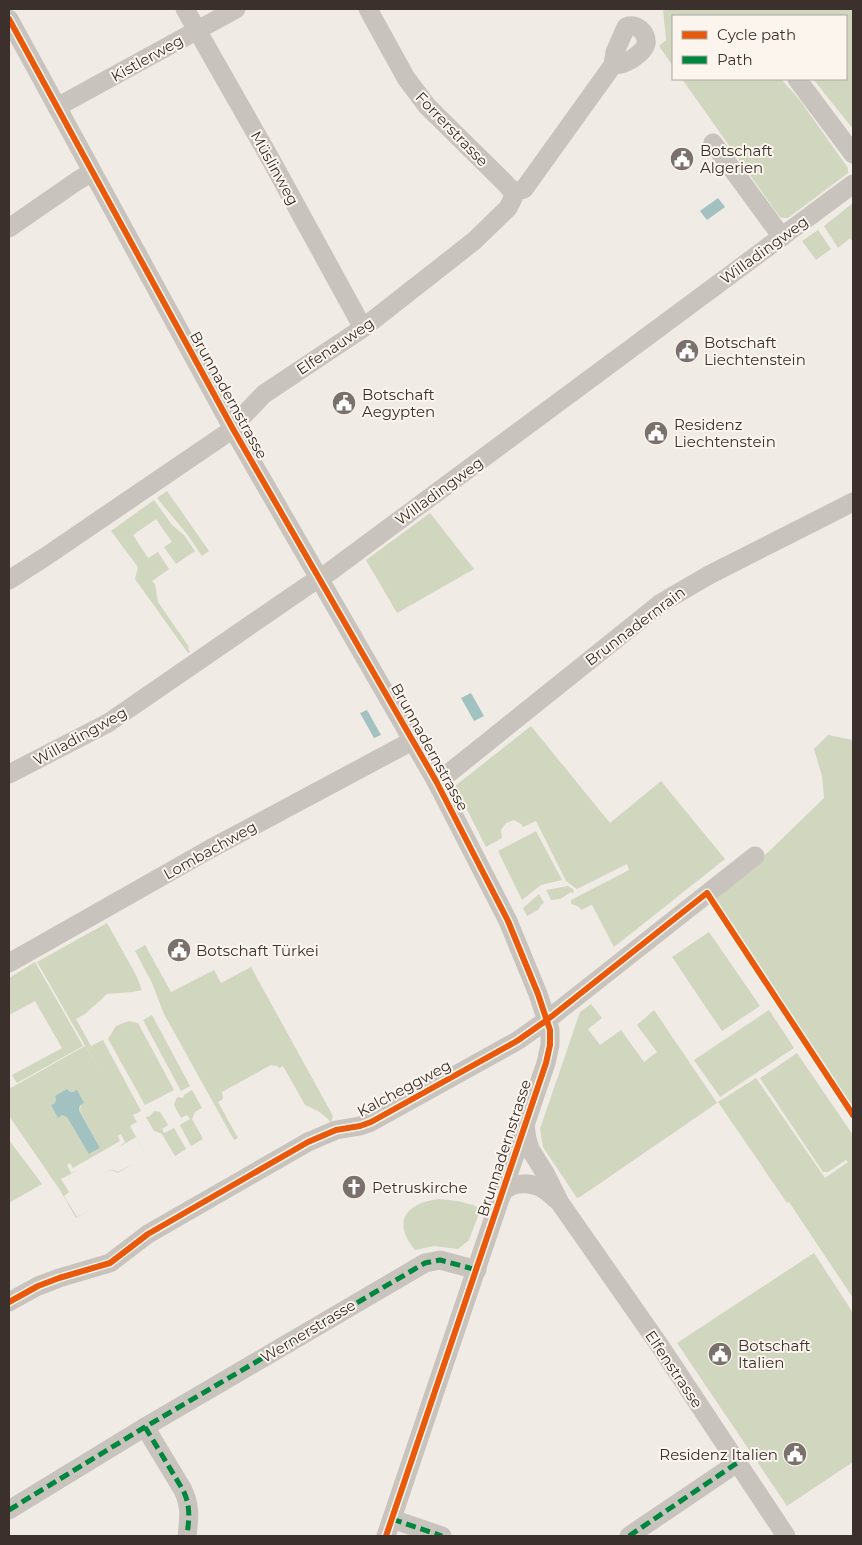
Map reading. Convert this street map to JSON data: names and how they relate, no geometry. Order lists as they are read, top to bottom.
{
  "streets": {
    "street": [
      "Kistlerweg",
      "Forrerstrasse",
      "Müslinweg",
      "Willadingweg",
      "Elfenauweg",
      "Brunnadernstrasse",
      "Brunnadernrain",
      "Lombachweg",
      "Kalcheggweg",
      "Wernerstrasse",
      "Elfenstrasse"
    ]
  },
  "crossings": [
    ["Kistlerweg", "Müslinweg"],
    ["Kistlerweg", "Brunnadernstrasse"],
    ["Forrerstrasse", "Elfenauweg"],
    ["Müslinweg", "Elfenauweg"],
    ["Willadingweg", "Brunnadernstrasse"],
    ["Elfenauweg", "Brunnadernstrasse"],
    ["Brunnadernstrasse", "Brunnadernrain"],
    ["Brunnadernstrasse", "Lombachweg"],
    ["Brunnadernstrasse", "Kalcheggweg"],
    ["Brunnadernstrasse", "Wernerstrasse"],
    ["Brunnadernstrasse", "Elfenstrasse"]
  ],
  "places": {
    "public building": [
      "Botschaft Algerien",
      "Botschaft Liechtenstein",
      "Botschaft Aegypten",
      "Residenz Liechtenstein",
      "Botschaft Türkei",
      "Botschaft Italien",
      "Residenz Italien"
    ],
    "church": ["Petruskirche"]
  },
  "legend": ["Cycle path", "Path"]
}
